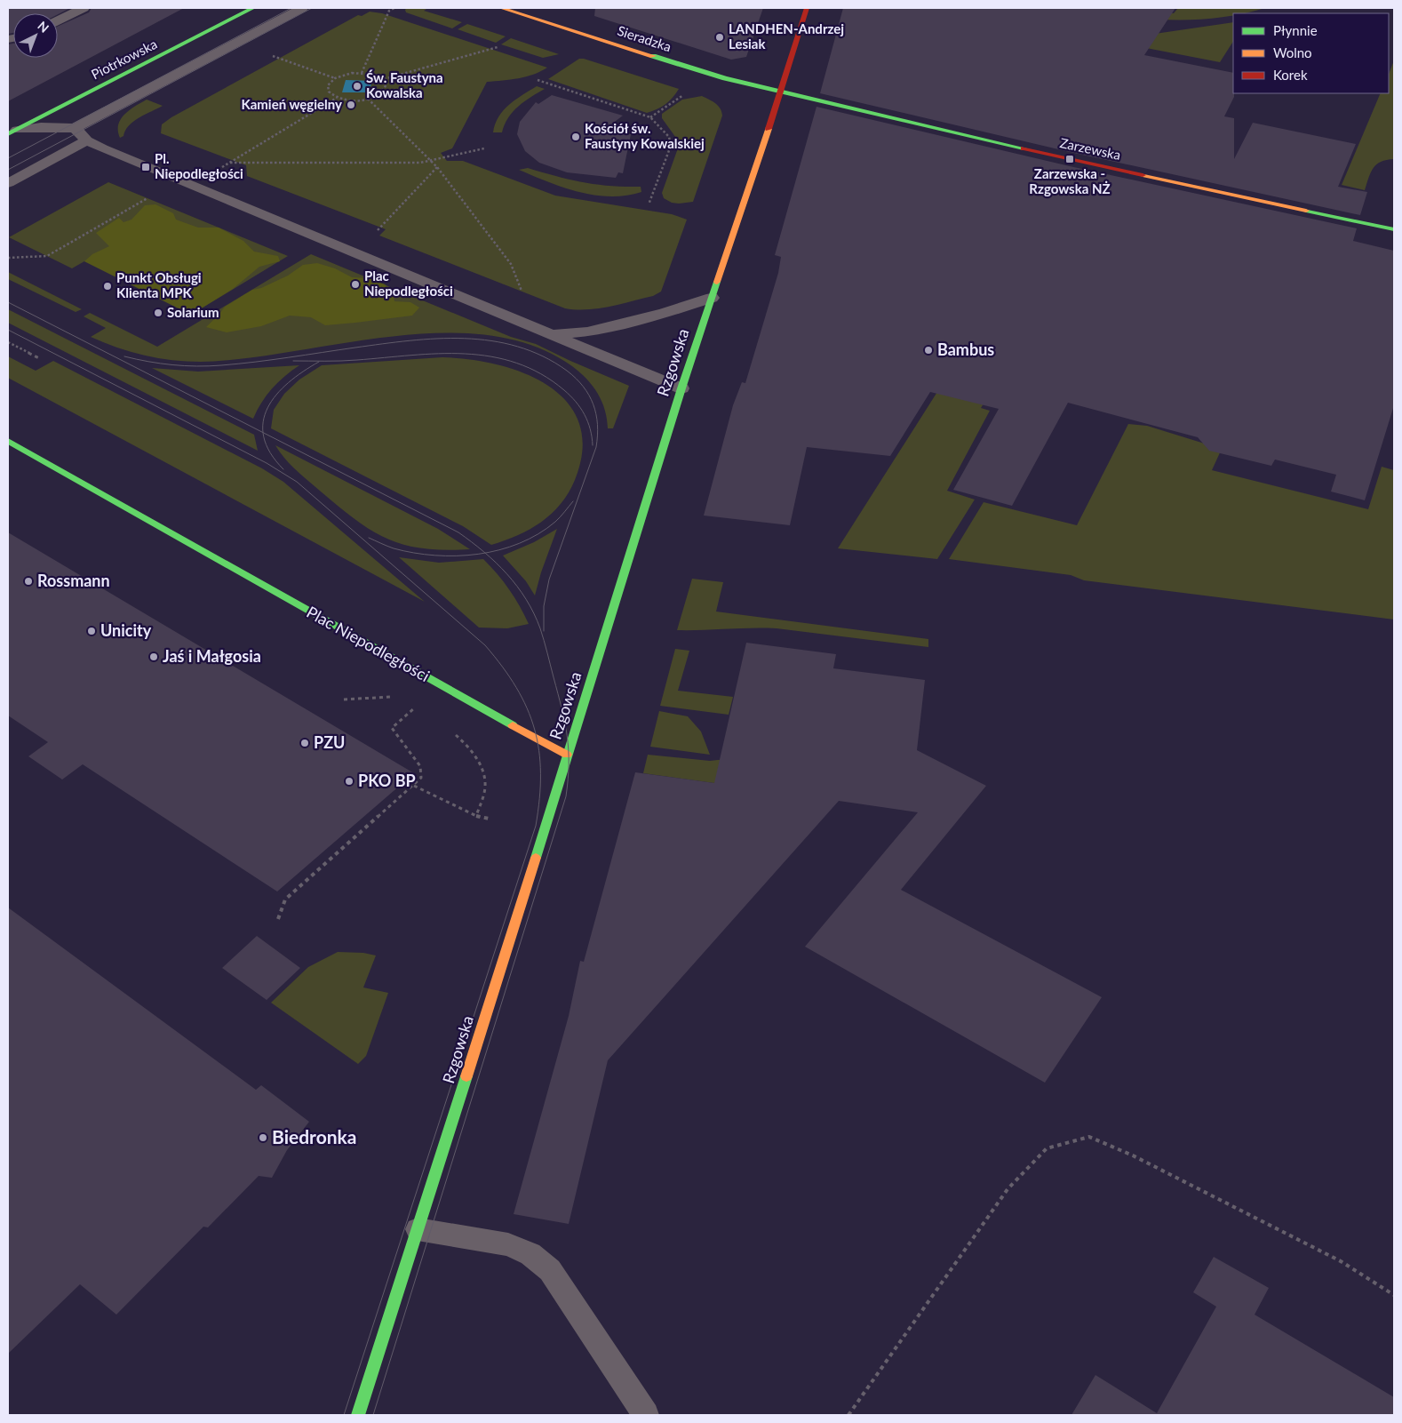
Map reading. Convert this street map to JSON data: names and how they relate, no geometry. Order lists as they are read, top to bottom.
{
  "streets": {
    "street": [
      "Sieradzka",
      "Piotrkowska",
      "Zarzewska",
      "Rzgowska",
      "Plac Niepodległości"
    ]
  },
  "crossings": [
    ["Sieradzka", "Zarzewska"],
    ["Sieradzka", "Rzgowska"],
    ["Zarzewska", "Rzgowska"],
    ["Rzgowska", "Plac Niepodległości"]
  ],
  "places": {
    "other": [
      "LANDHEN-Andrzej Lesiak",
      "Św. Faustyna Kowalska",
      "Kamień węgielny",
      "Kościół św. Faustyny Kowalskiej",
      "Plac Niepodległości",
      "Punkt Obsługi Klienta MPK",
      "Solarium",
      "Bambus",
      "Rossmann",
      "Unicity",
      "Jaś i Małgosia",
      "PZU",
      "PKO BP",
      "Biedronka"
    ],
    "transit": ["Zarzewska - Rzgowska NŻ", "Pl. Niepodległości"]
  },
  "legend": ["Płynnie", "Wolno", "Korek"],
  "north": "top right"
}
